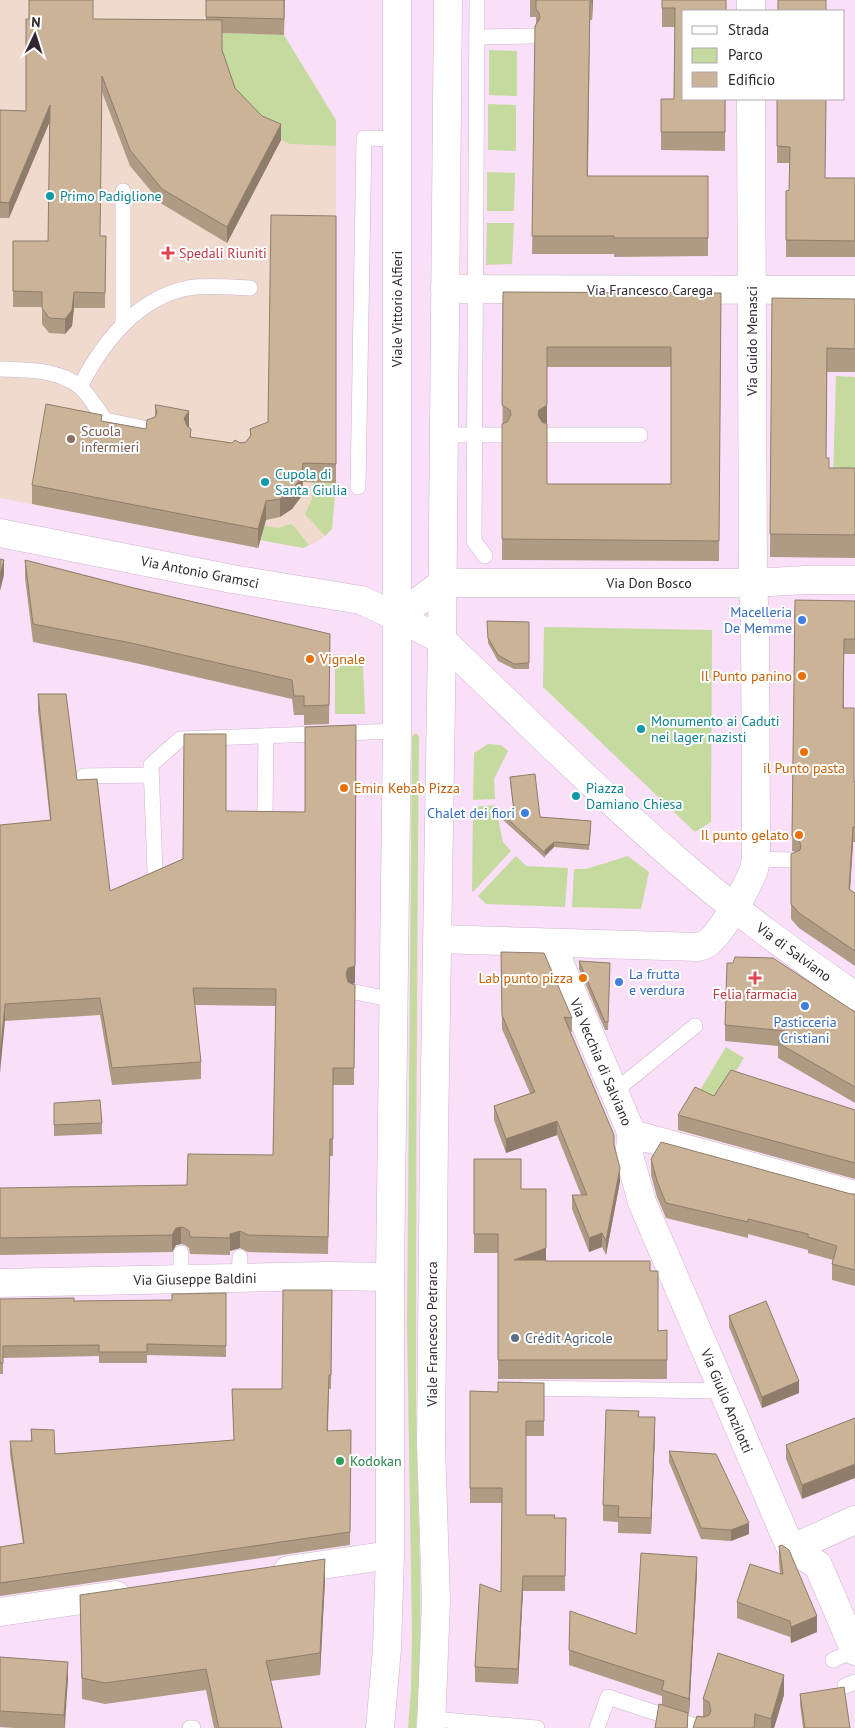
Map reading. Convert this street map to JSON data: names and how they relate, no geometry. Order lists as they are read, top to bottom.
{
  "streets": {
    "street": [
      "Via Francesco Carega",
      "Viale Vittorio Alfieri",
      "Via Guido Menasci",
      "Via Antonio Gramsci",
      "Via Don Bosco",
      "Via di Salviano",
      "Via Vecchia di Salviano",
      "Via Giuseppe Baldini",
      "Viale Francesco Petrarca",
      "Via Giulio Anzilotti"
    ]
  },
  "crossings": [
    ["Via Francesco Carega", "Via Guido Menasci"],
    ["Viale Vittorio Alfieri", "Via Antonio Gramsci"],
    ["Via Guido Menasci", "Via Don Bosco"],
    ["Via Vecchia di Salviano", "Via Giulio Anzilotti"]
  ],
  "places": {
    "other": [
      "Primo Padiglione",
      "Scuola infermieri",
      "Cupola di Santa Giulia",
      "Macelleria De Memme",
      "Vignale",
      "Il Punto panino",
      "Monumento ai Caduti nei lager nazisti",
      "il Punto pasta",
      "Emin Kebab Pizza",
      "Piazza Damiano Chiesa",
      "Chalet dei fiori",
      "Il punto gelato",
      "Lab punto pizza",
      "La frutta e verdura",
      "Pasticceria Cristiani",
      "Crédit Agricole",
      "Kodokan"
    ],
    "health": ["Spedali Riuniti", "Felia farmacia"]
  },
  "legend": ["Strada", "Parco", "Edificio"],
  "north": "top"
}
